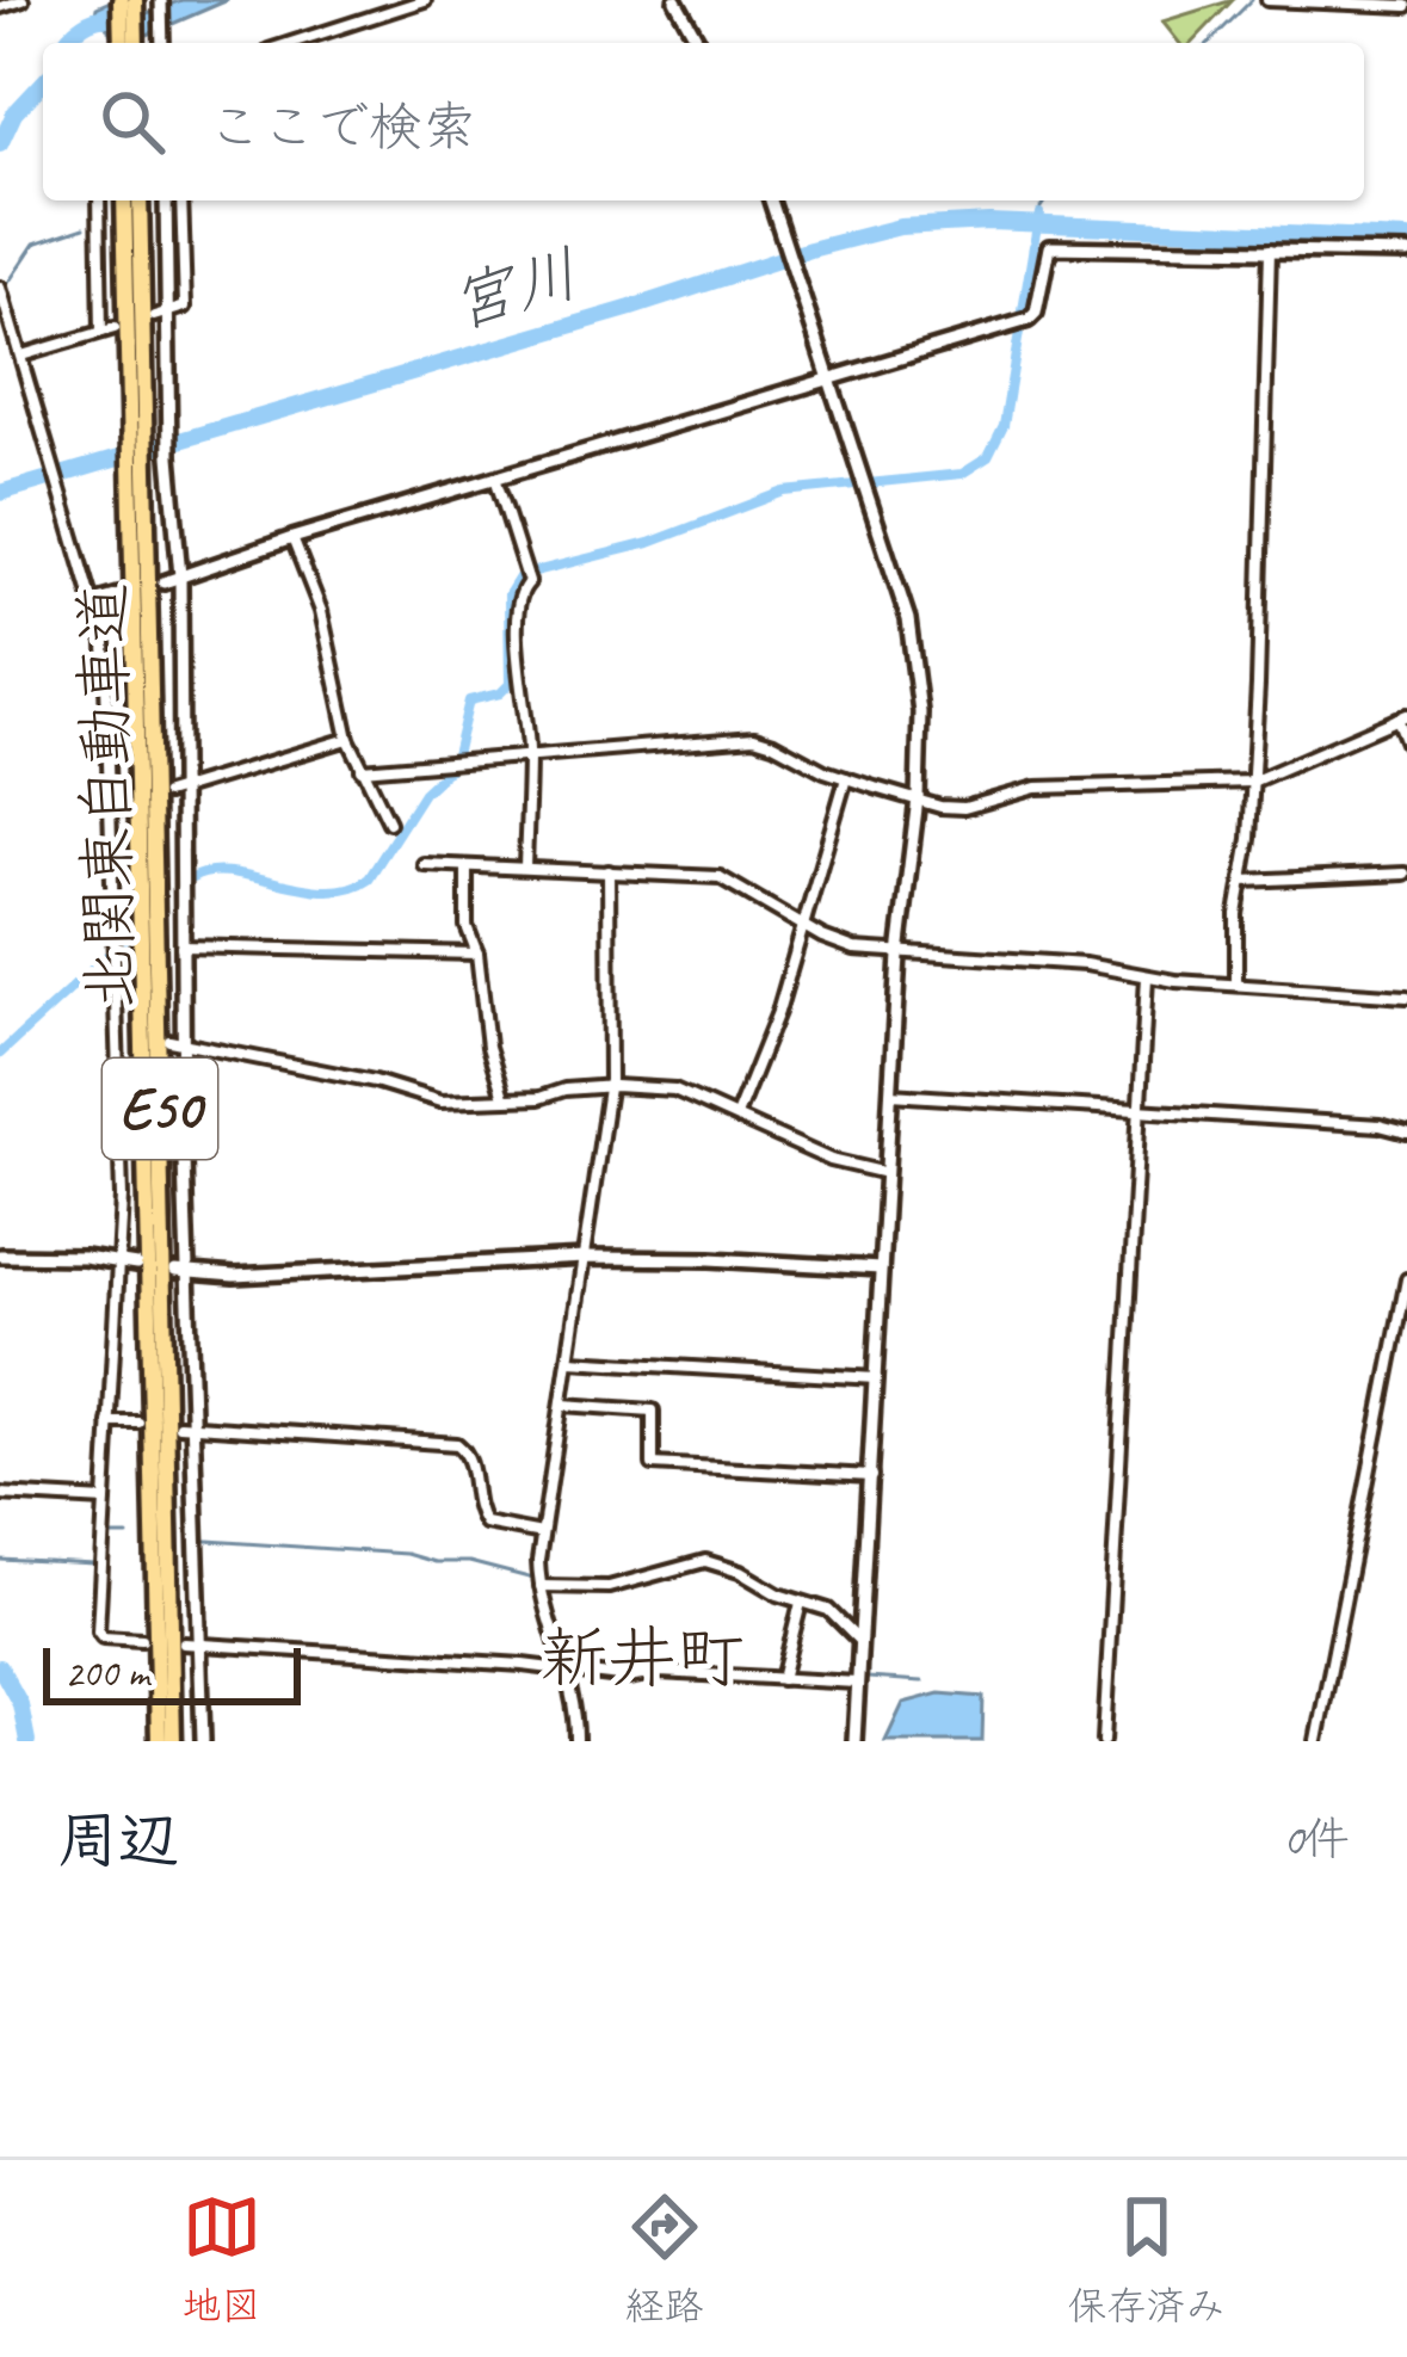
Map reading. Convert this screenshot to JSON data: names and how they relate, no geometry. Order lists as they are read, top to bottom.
{
  "streets": {
    "highway": ["北関東自動車道", "E50"]
  },
  "districts": ["新井町"],
  "water": ["宮川"],
  "scale_bar": "200 m",
  "page": {
    "search": "ここで検索",
    "scale": "200 m",
    "heading": ["周辺", "0件"],
    "nav": ["地図", "経路", "保存済み"]
  }
}
